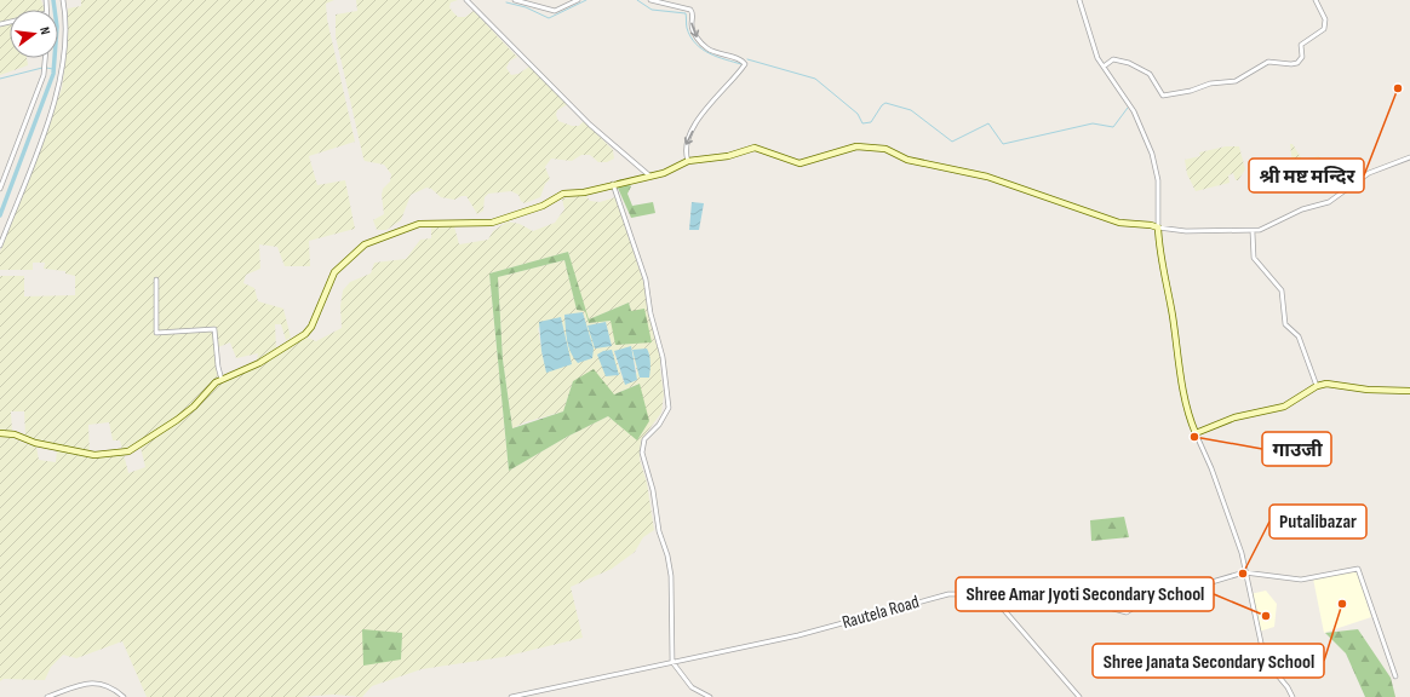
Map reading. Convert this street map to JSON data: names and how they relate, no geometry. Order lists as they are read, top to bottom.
{
  "streets": {
    "street": ["Rautela Road"]
  },
  "places": [
    "श्री मष्ट मन्दिर",
    "गाउजी",
    "Putalibazar",
    "Shree Janata Secondary School",
    "Shree Amar Jyoti Secondary School"
  ],
  "north": "right"
}
